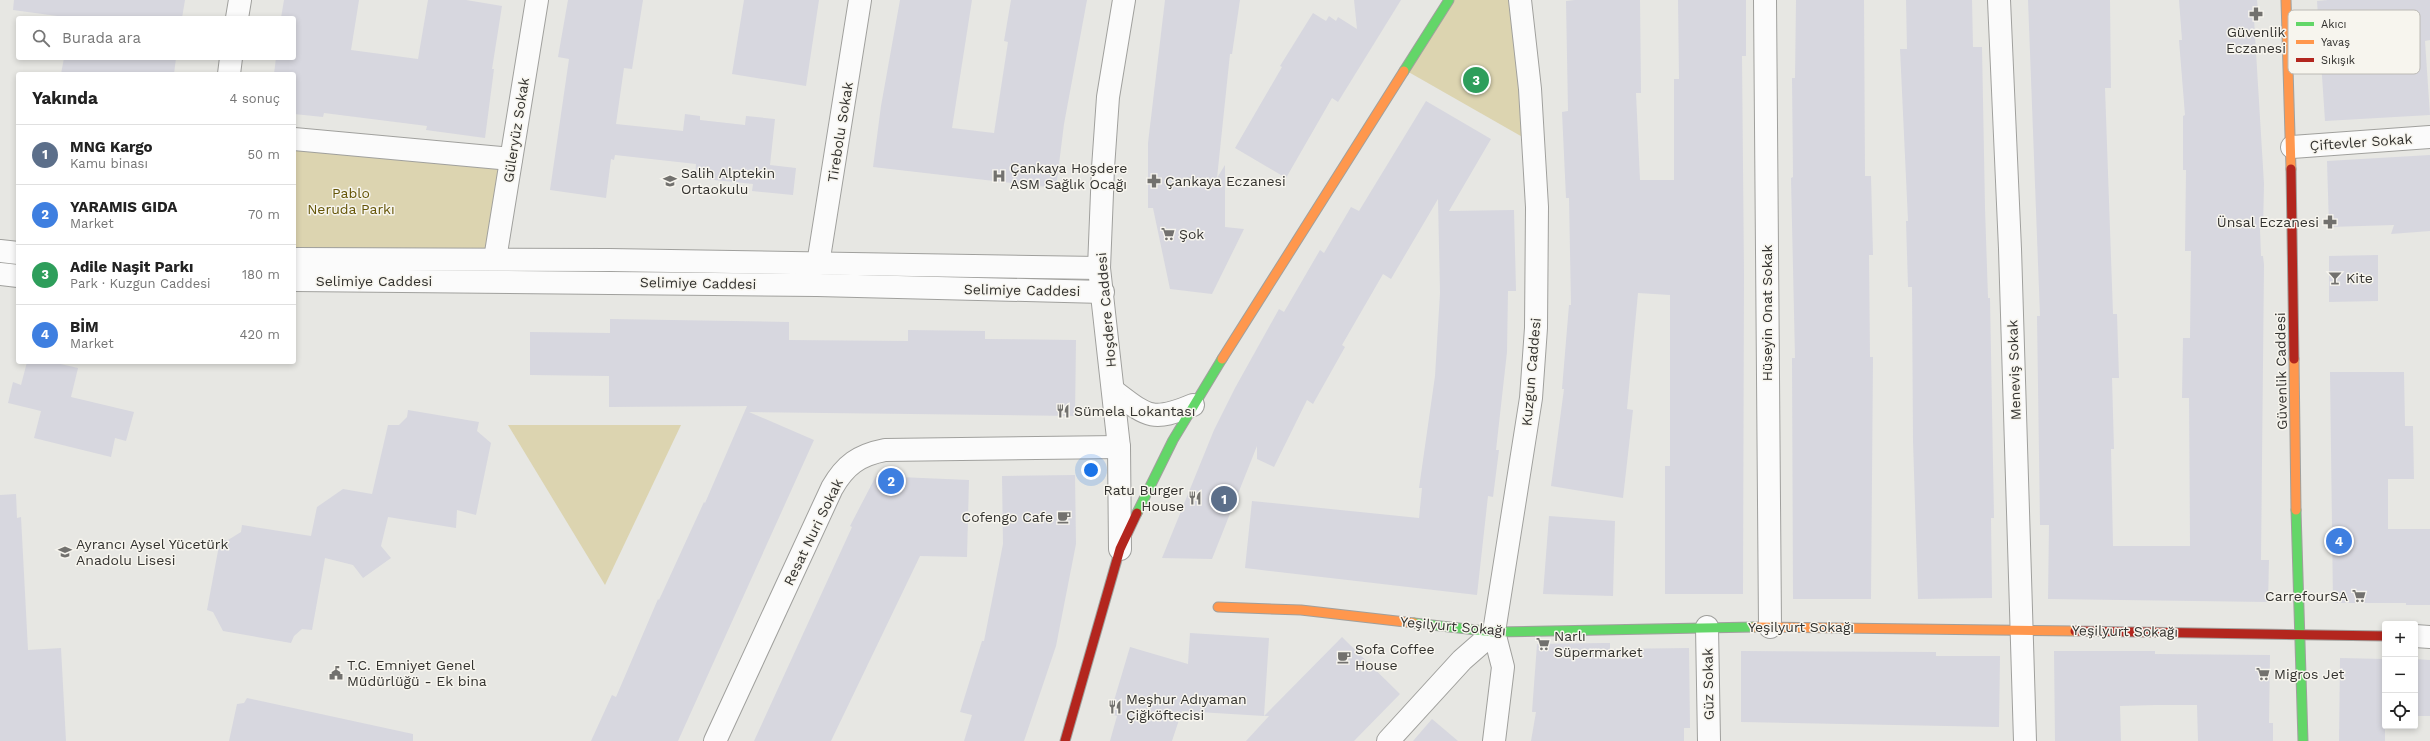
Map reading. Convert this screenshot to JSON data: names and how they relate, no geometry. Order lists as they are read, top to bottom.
{
  "streets": {
    "main road": ["Güvenlik Caddesi", "Yeşilyurt Sokağı"],
    "street": [
      "Güleryüz Sokak",
      "Tirebolu Sokak",
      "Çiftevler Sokak",
      "Selimiye Caddesi",
      "Hoşdere Caddesi",
      "Hüseyin Onat Sokak",
      "Meneviş Sokak",
      "Kuzgun Caddesi",
      "Resat Nuri Sokak",
      "Güz Sokak"
    ]
  },
  "crossings": [
    ["Güleryüz Sokak", "Selimiye Caddesi"],
    ["Tirebolu Sokak", "Selimiye Caddesi"],
    ["Çiftevler Sokak", "Güvenlik Caddesi"],
    ["Selimiye Caddesi", "Hoşdere Caddesi"],
    ["Hoşdere Caddesi", "Resat Nuri Sokak"],
    ["Hüseyin Onat Sokak", "Yeşilyurt Sokağı"],
    ["Meneviş Sokak", "Yeşilyurt Sokağı"],
    ["Güvenlik Caddesi", "Yeşilyurt Sokağı"],
    ["Kuzgun Caddesi", "Yeşilyurt Sokağı"],
    ["Yeşilyurt Sokağı", "Güz Sokak"]
  ],
  "parks": ["Pablo Neruda Parkı"],
  "places": {
    "pharmacy": ["Güvenlik Eczanesi", "Çankaya Eczanesi", "Ünsal Eczanesi"],
    "hospital": ["Çankaya Hoşdere ASM Sağlık Ocağı"],
    "school or university": ["Salih Alptekin Ortaokulu", "Ayrancı Aysel Yücetürk Anadolu Lisesi"],
    "supermarket": [
      "Şok",
      "CarrefourSA",
      "Narlı Süpermarket",
      "Migros Jet"
    ],
    "bar": ["Kite"],
    "restaurant": ["Sümela Lokantası", "Ratu Burger House", "Meşhur Adıyaman Çiğköftecisi"],
    "cafe": ["Cofengo Cafe", "Sofa Coffee House"],
    "public building": ["T.C. Emniyet Genel Müdürlüğü - Ek bina"]
  },
  "legend": ["Akıcı", "Yavaş", "Sıkışık"],
  "page": {
    "search": "Burada ara",
    "pins": [
      "3",
      "2",
      "1",
      "4"
    ],
    "heading": ["Yakında", "4 sonuç"],
    "list": [
      {
        "mark": "1",
        "name": "MNG Kargo",
        "note": "Kamu binası",
        "value": "50 m"
      },
      {
        "mark": "2",
        "name": "YARAMIS GIDA",
        "note": "Market",
        "value": "70 m"
      },
      {
        "mark": "3",
        "name": "Adile Naşit Parkı",
        "note": "Park · Kuzgun Caddesi",
        "value": "180 m"
      },
      {
        "mark": "4",
        "name": "BİM",
        "note": "Market",
        "value": "420 m"
      }
    ],
    "map_buttons": ["+", "−"]
  }
}
